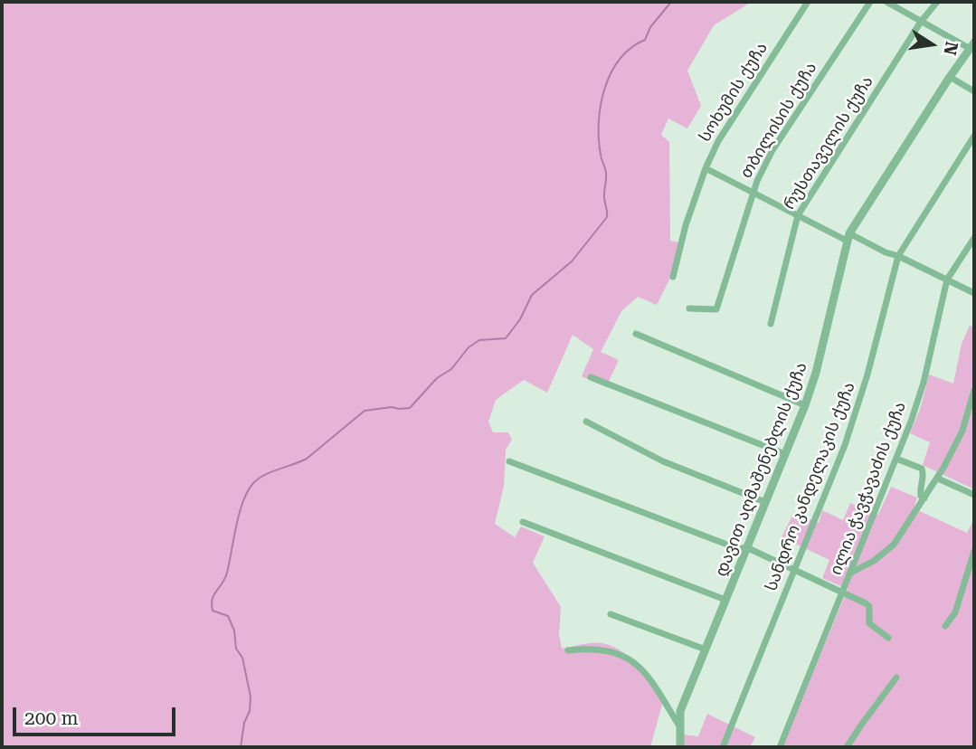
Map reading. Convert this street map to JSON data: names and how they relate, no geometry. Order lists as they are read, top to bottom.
{
  "streets": {
    "street": [
      "სოხუმის ქუჩა",
      "თბილისის ქუჩა",
      "რუსთაველის ქუჩა",
      "დავით აღმაშენებლის ქუჩა",
      "სანდრო კანდელაკის ქუჩა",
      "ილია ჭავჭავაძის ქუჩა"
    ]
  },
  "scale_bar": "200 m",
  "north": "right"
}
